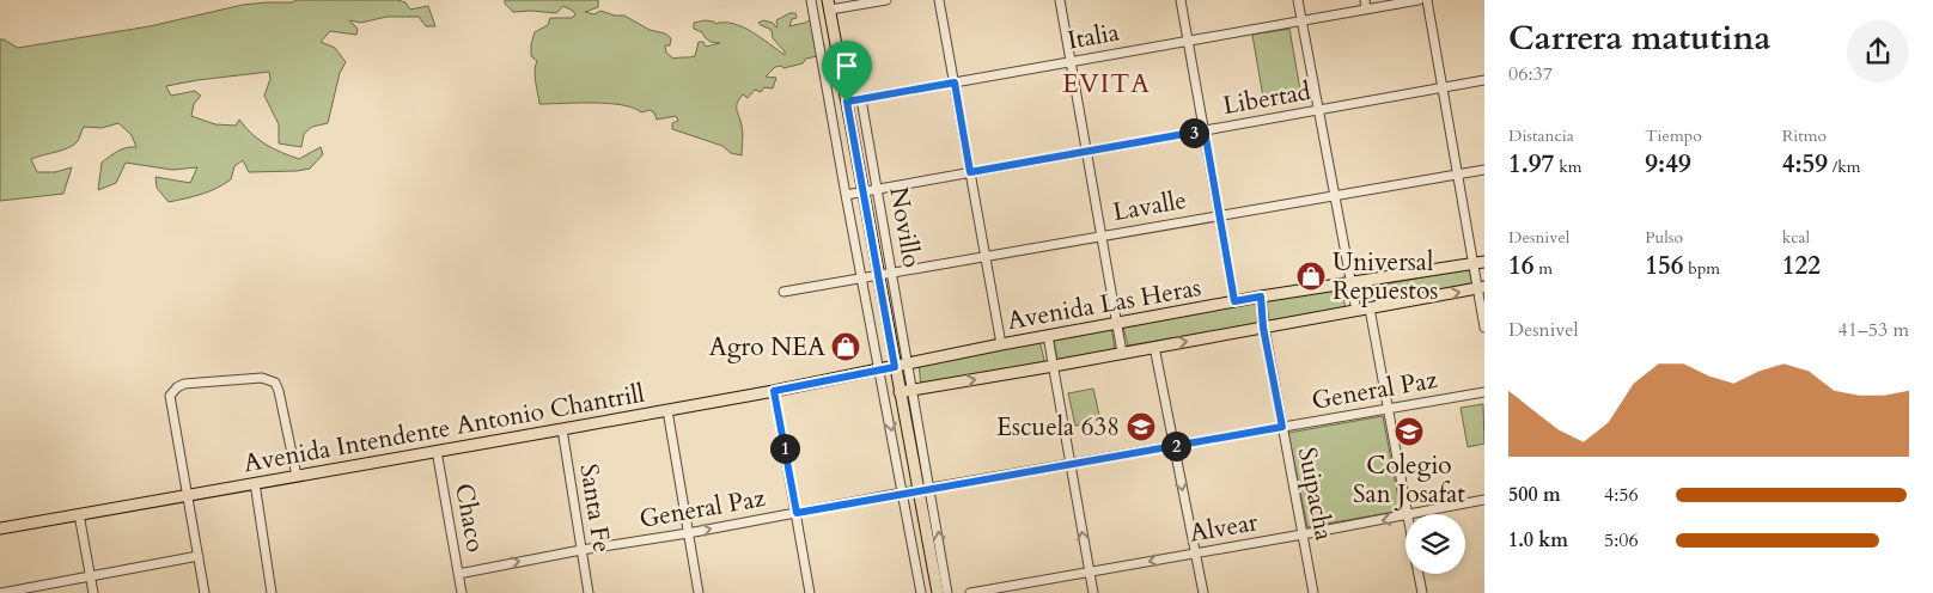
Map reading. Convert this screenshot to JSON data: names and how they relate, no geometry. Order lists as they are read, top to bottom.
{
  "streets": {
    "main road": ["Avenida Las Heras", "Avenida Intendente Antonio Chantrill"],
    "street": [
      "Italia",
      "Libertad",
      "Lavalle",
      "Novillo",
      "General Paz",
      "Suipacha",
      "Santa Fe",
      "Chaco",
      "Alvear"
    ]
  },
  "crossings": [
    ["Italia", "Novillo"],
    ["Libertad", "Novillo"],
    ["Lavalle", "Novillo"],
    ["Novillo", "Avenida Las Heras"],
    ["Novillo", "General Paz"],
    ["Avenida Las Heras", "Avenida Intendente Antonio Chantrill"],
    ["Avenida Las Heras", "Suipacha"],
    ["General Paz", "Suipacha"],
    ["General Paz", "Santa Fe"],
    ["General Paz", "Chaco"],
    ["Avenida Intendente Antonio Chantrill", "Santa Fe"],
    ["Avenida Intendente Antonio Chantrill", "Chaco"],
    ["Suipacha", "Alvear"]
  ],
  "one_way": ["Alvear"],
  "districts": ["EVITA"],
  "places": {
    "shop": ["Universal Repuestos", "Agro NEA"],
    "school or university": ["Escuela 638", "Colegio San Josafat"]
  },
  "page": {
    "heading": ["Carrera matutina", "06:37"],
    "stats": [
      ["Distancia", "1.97 km"],
      ["Tiempo", "9:49"],
      ["Ritmo", "4:59 /km"],
      ["Desnivel", "16 m"],
      ["Pulso", "156 bpm"],
      ["kcal", "122"]
    ],
    "pins": ["3", "2", "1"],
    "chart": ["Desnivel", "41–53 m"],
    "list": [
      {
        "name": "500 m",
        "note": "4:56"
      },
      {
        "name": "1.0 km",
        "note": "5:06"
      }
    ]
  }
}
